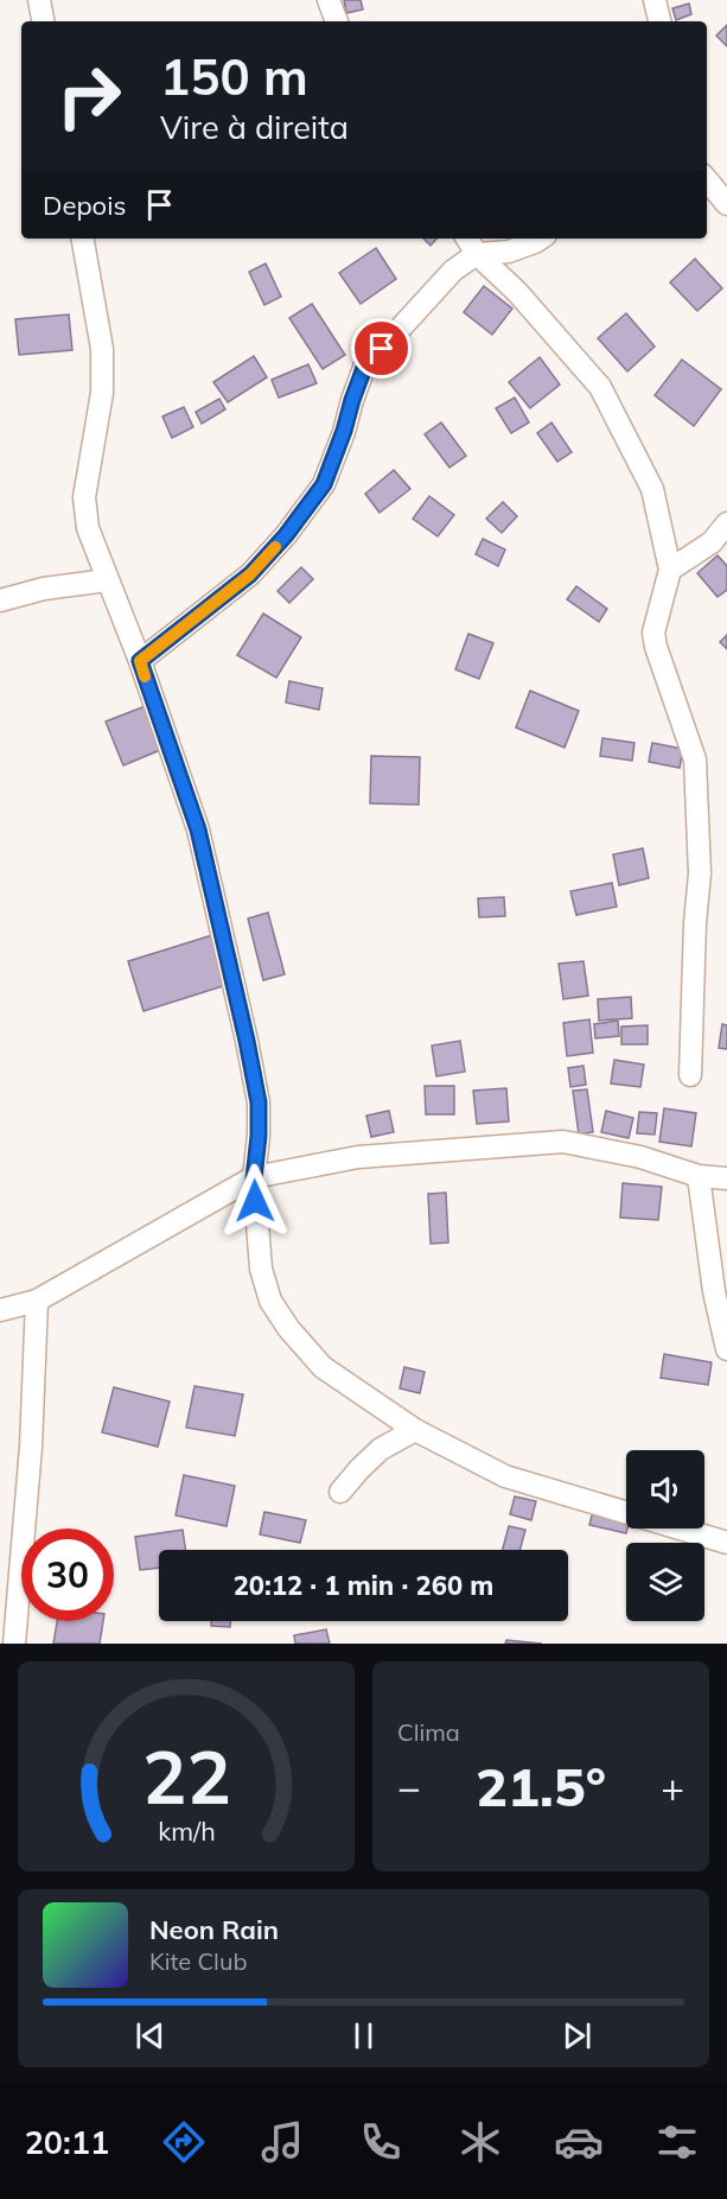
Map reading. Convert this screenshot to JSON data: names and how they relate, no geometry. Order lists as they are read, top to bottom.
{
  "page": {
    "turn": ["150 m", "Vire à direita"],
    "then": "Depois",
    "limit": "30",
    "trip": "20:12 · 1 min · 260 m",
    "tile": "Clima",
    "heat": ["−", "21.5°", "+"],
    "song": ["Neon Rain", "Kite Club"],
    "tabs": "20:11",
    "gauge": ["22", "km/h"]
  }
}
